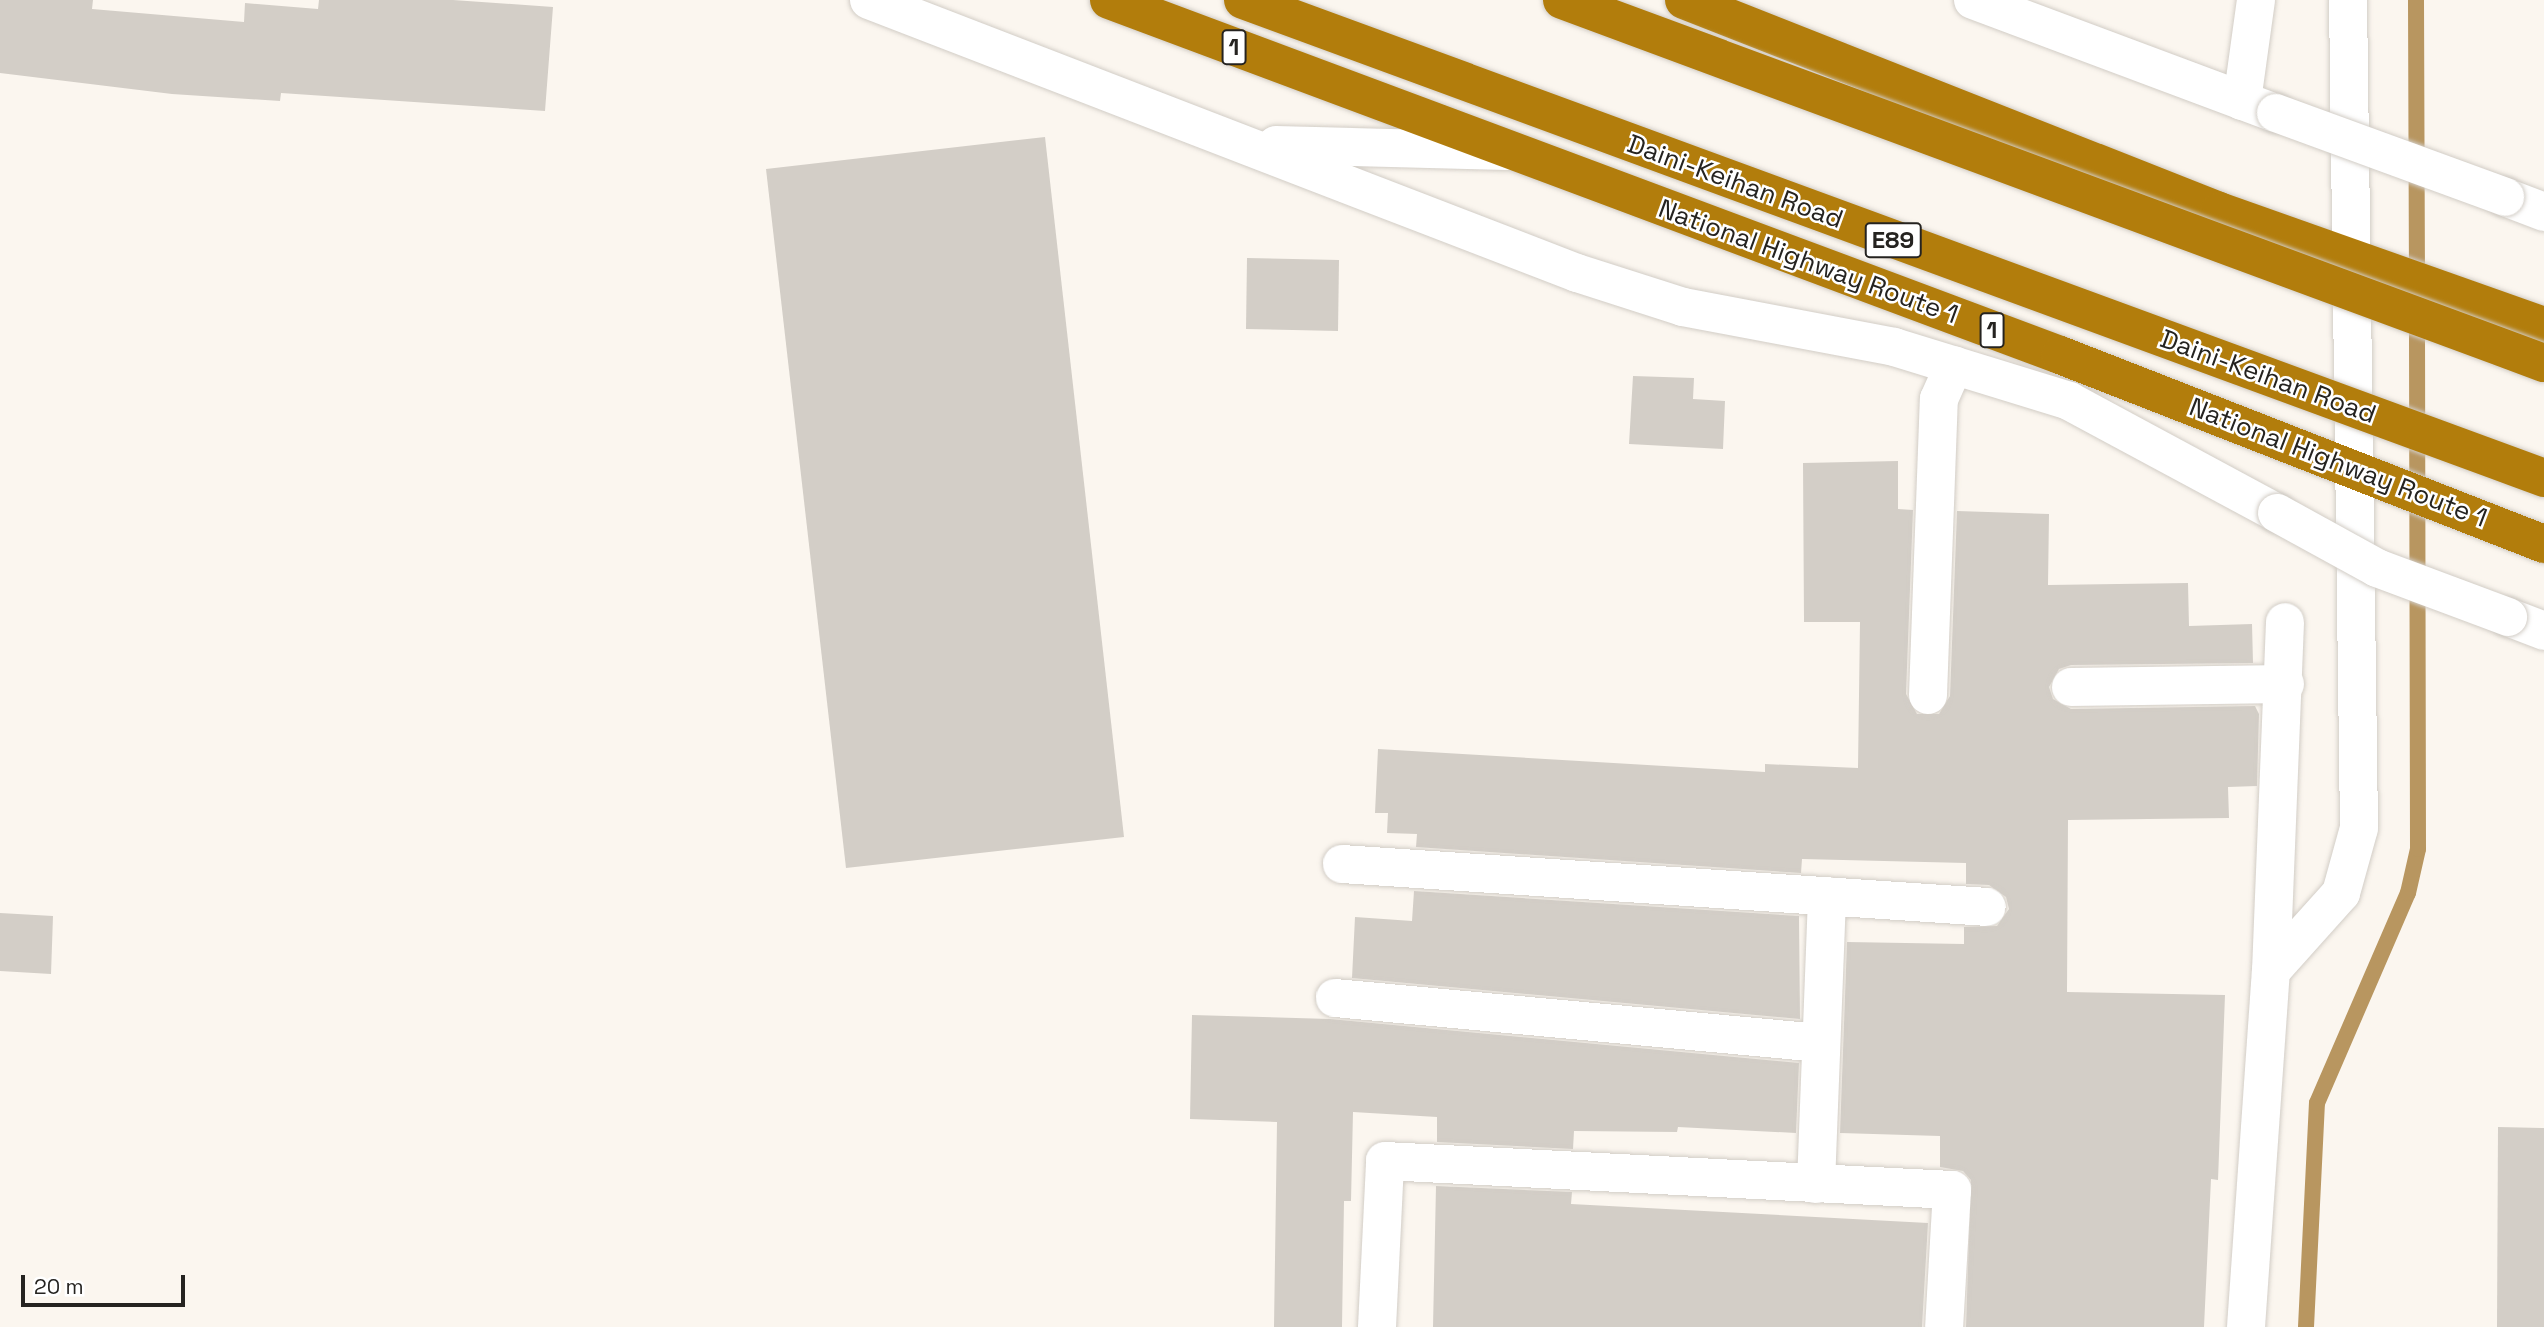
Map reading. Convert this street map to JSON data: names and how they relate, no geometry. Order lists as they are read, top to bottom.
{
  "streets": {
    "highway": [
      "1",
      "Daini-Keihan Road",
      "E89",
      "National Highway Route 1"
    ]
  },
  "scale_bar": "20 m"
}
